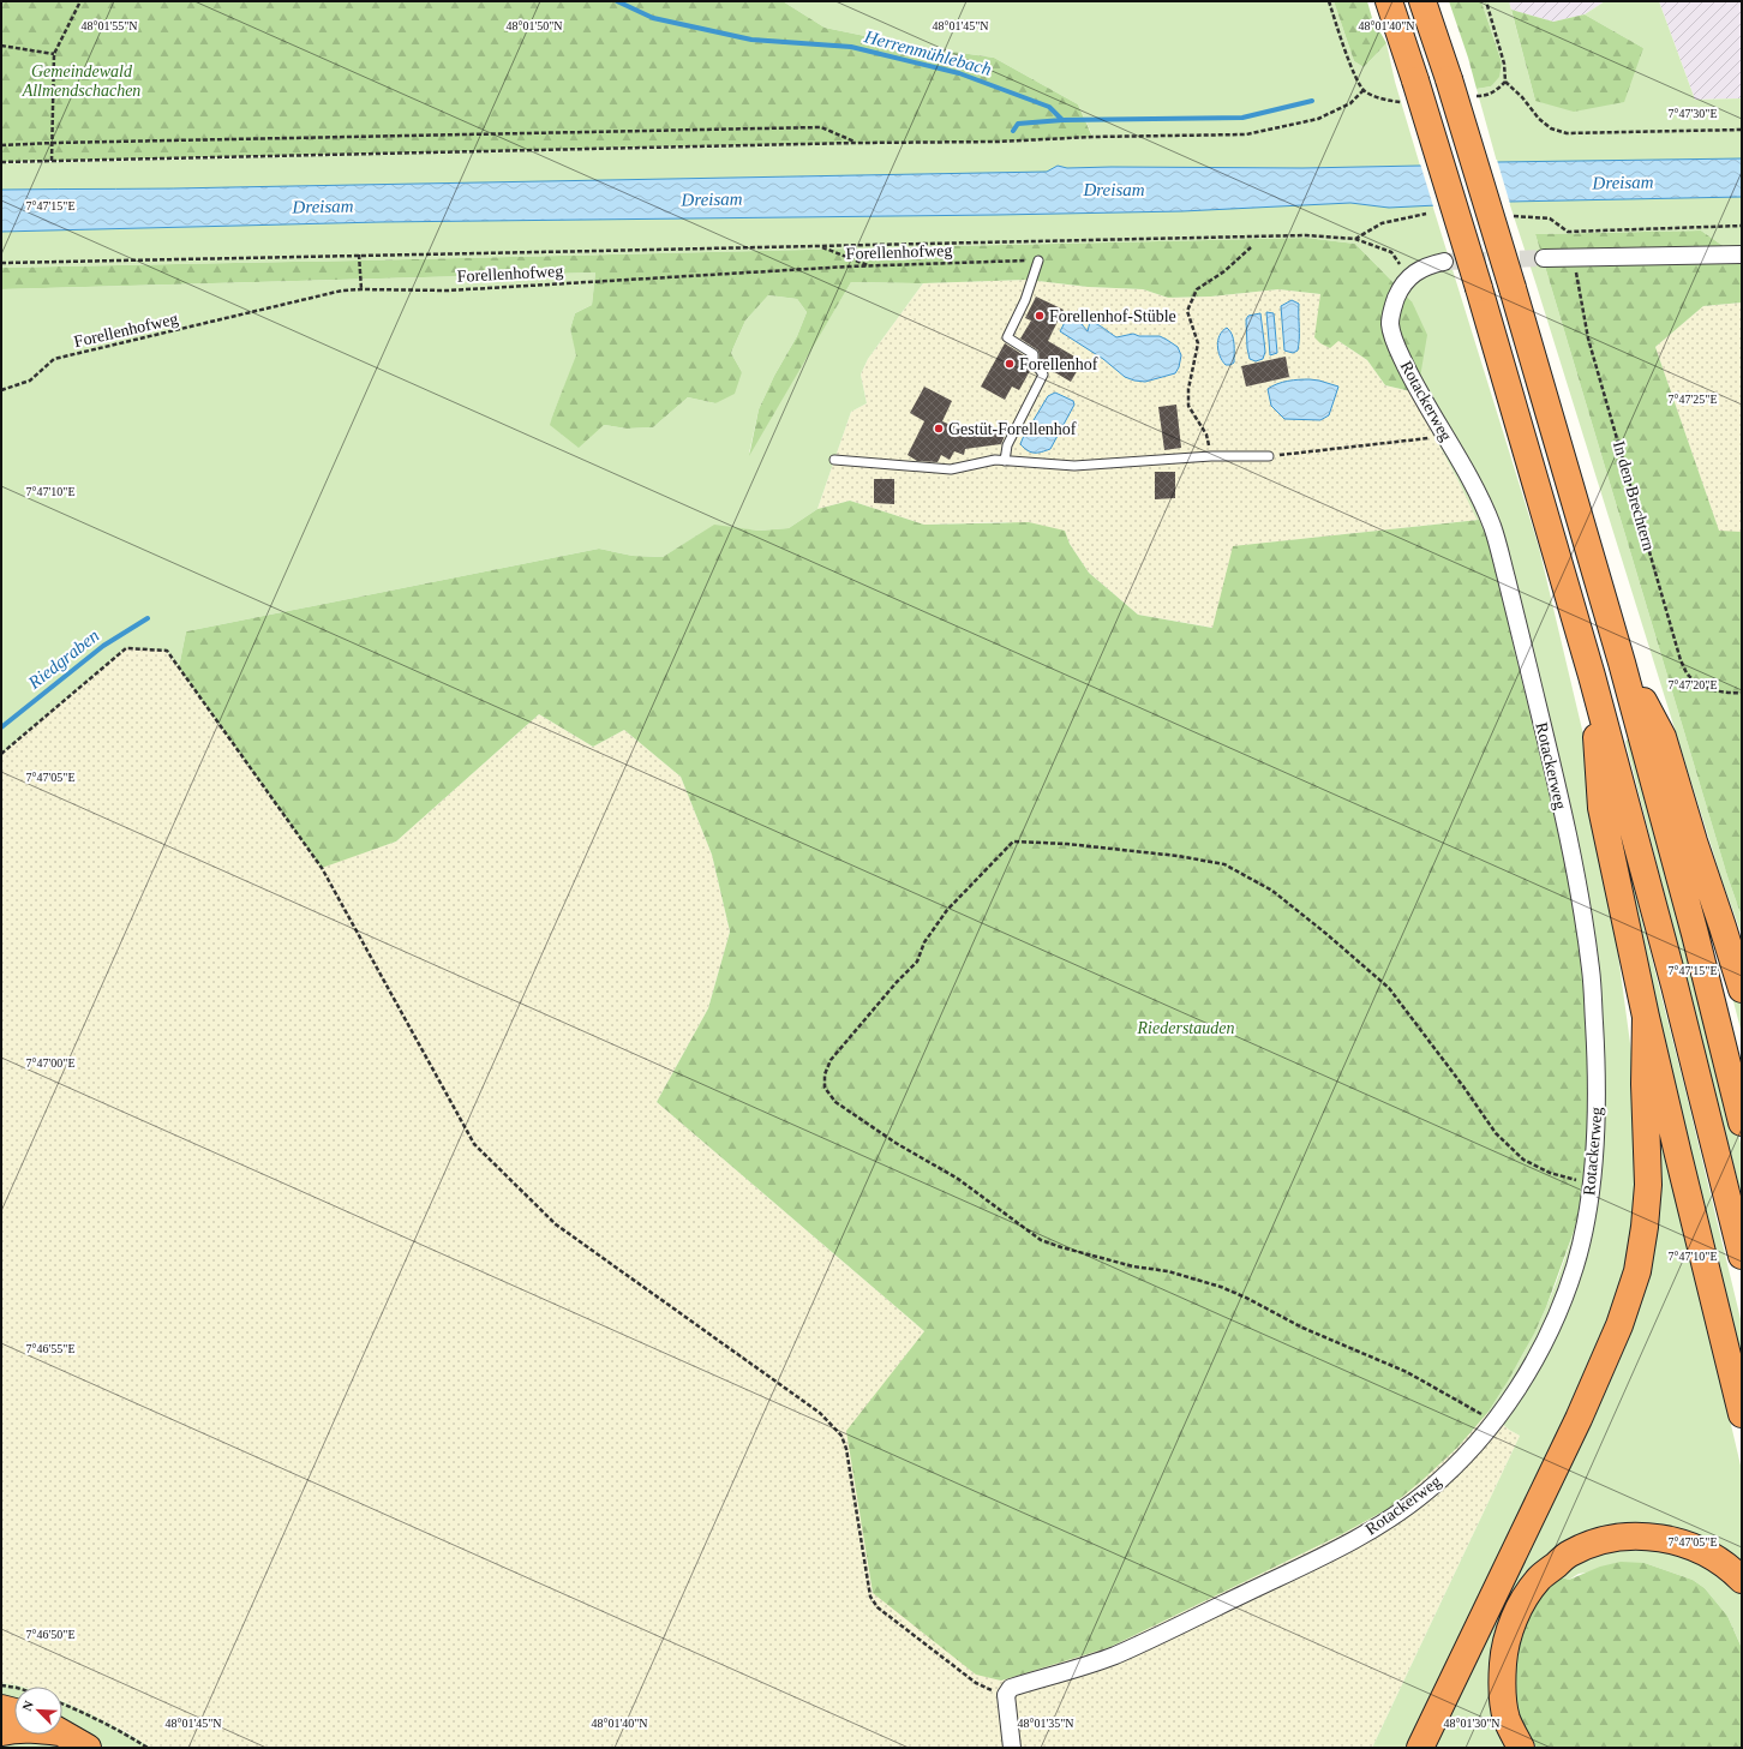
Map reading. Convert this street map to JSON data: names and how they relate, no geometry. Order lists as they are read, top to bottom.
{
  "streets": {
    "street": ["Rotackerweg"],
    "path": ["Forellenhofweg", "In den Brechtern"]
  },
  "water": ["Herrenmühlebach", "Dreisam", "Riedgraben"],
  "parks": ["Gemeindewald Allmendschachen", "Riederstauden"],
  "places": ["Forellenhof-Stüble", "Forellenhof", "Gestüt-Forellenhof"],
  "north": "top left",
  "coordinates": [
    "48°01'55\"N",
    "48°01'50\"N",
    "48°01'45\"N",
    "48°01'40\"N",
    "7°47'30\"E",
    "7°47'15\"E",
    "7°47'25\"E",
    "7°47'10\"E",
    "7°47'20\"E",
    "7°47'05\"E",
    "7°47'00\"E",
    "7°46'55\"E",
    "7°46'50\"E",
    "48°01'35\"N",
    "48°01'30\"N"
  ]
}
